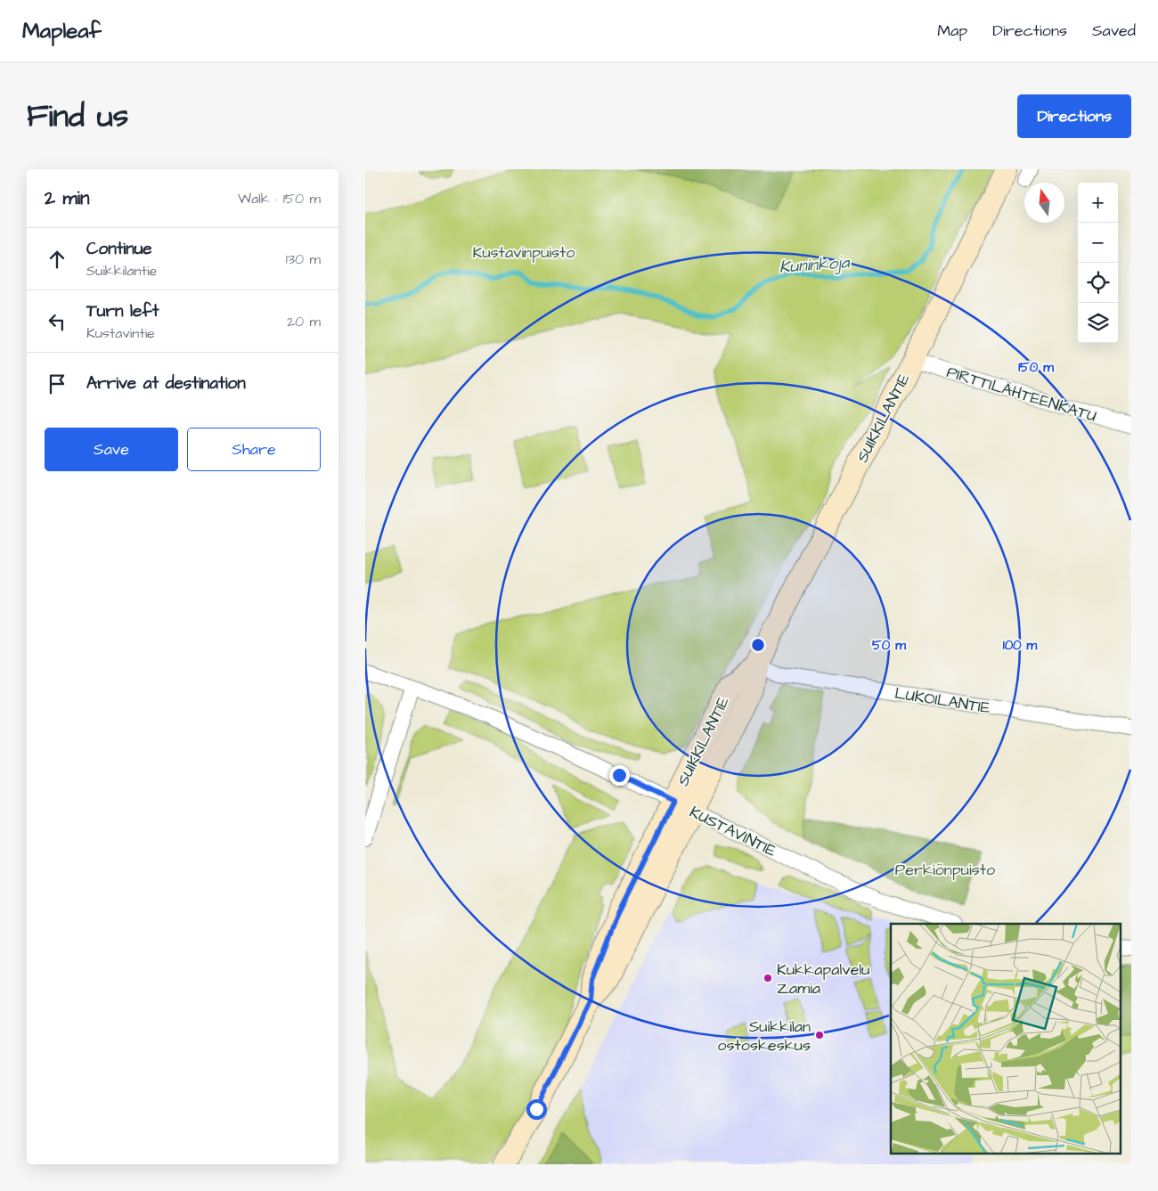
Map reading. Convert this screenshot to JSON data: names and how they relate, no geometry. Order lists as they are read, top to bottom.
{
  "streets": {
    "main road": ["SUIKKILANTIE"],
    "street": ["PIRTTILÄHTEENKATU", "LUKOILANTIE", "KUSTAVINTIE"]
  },
  "crossings": [
    ["PIRTTILÄHTEENKATU", "SUIKKILANTIE"],
    ["SUIKKILANTIE", "LUKOILANTIE"],
    ["SUIKKILANTIE", "KUSTAVINTIE"]
  ],
  "water": ["Kuninkoja"],
  "parks": ["Kustavinpuisto", "Perkiönpuisto"],
  "places": ["Kukkapalvelu Zamia", "Suikkilan ostoskeskus"],
  "north": "top",
  "page": {
    "header": "Mapleaf",
    "nav": ["Map", "Directions", "Saved"],
    "title": "Find us",
    "buttons": [
      "Directions",
      ["Save", "Share"]
    ],
    "heading": ["2 min", "Walk · 150 m"],
    "map_buttons": ["+", "−"],
    "list": [
      ["Continue", "Suikkilantie", "130 m"],
      ["Turn left", "Kustavintie", "20 m"],
      "Arrive at destination"
    ]
  },
  "rings": ["150 m", "50 m", "100 m"]
}
